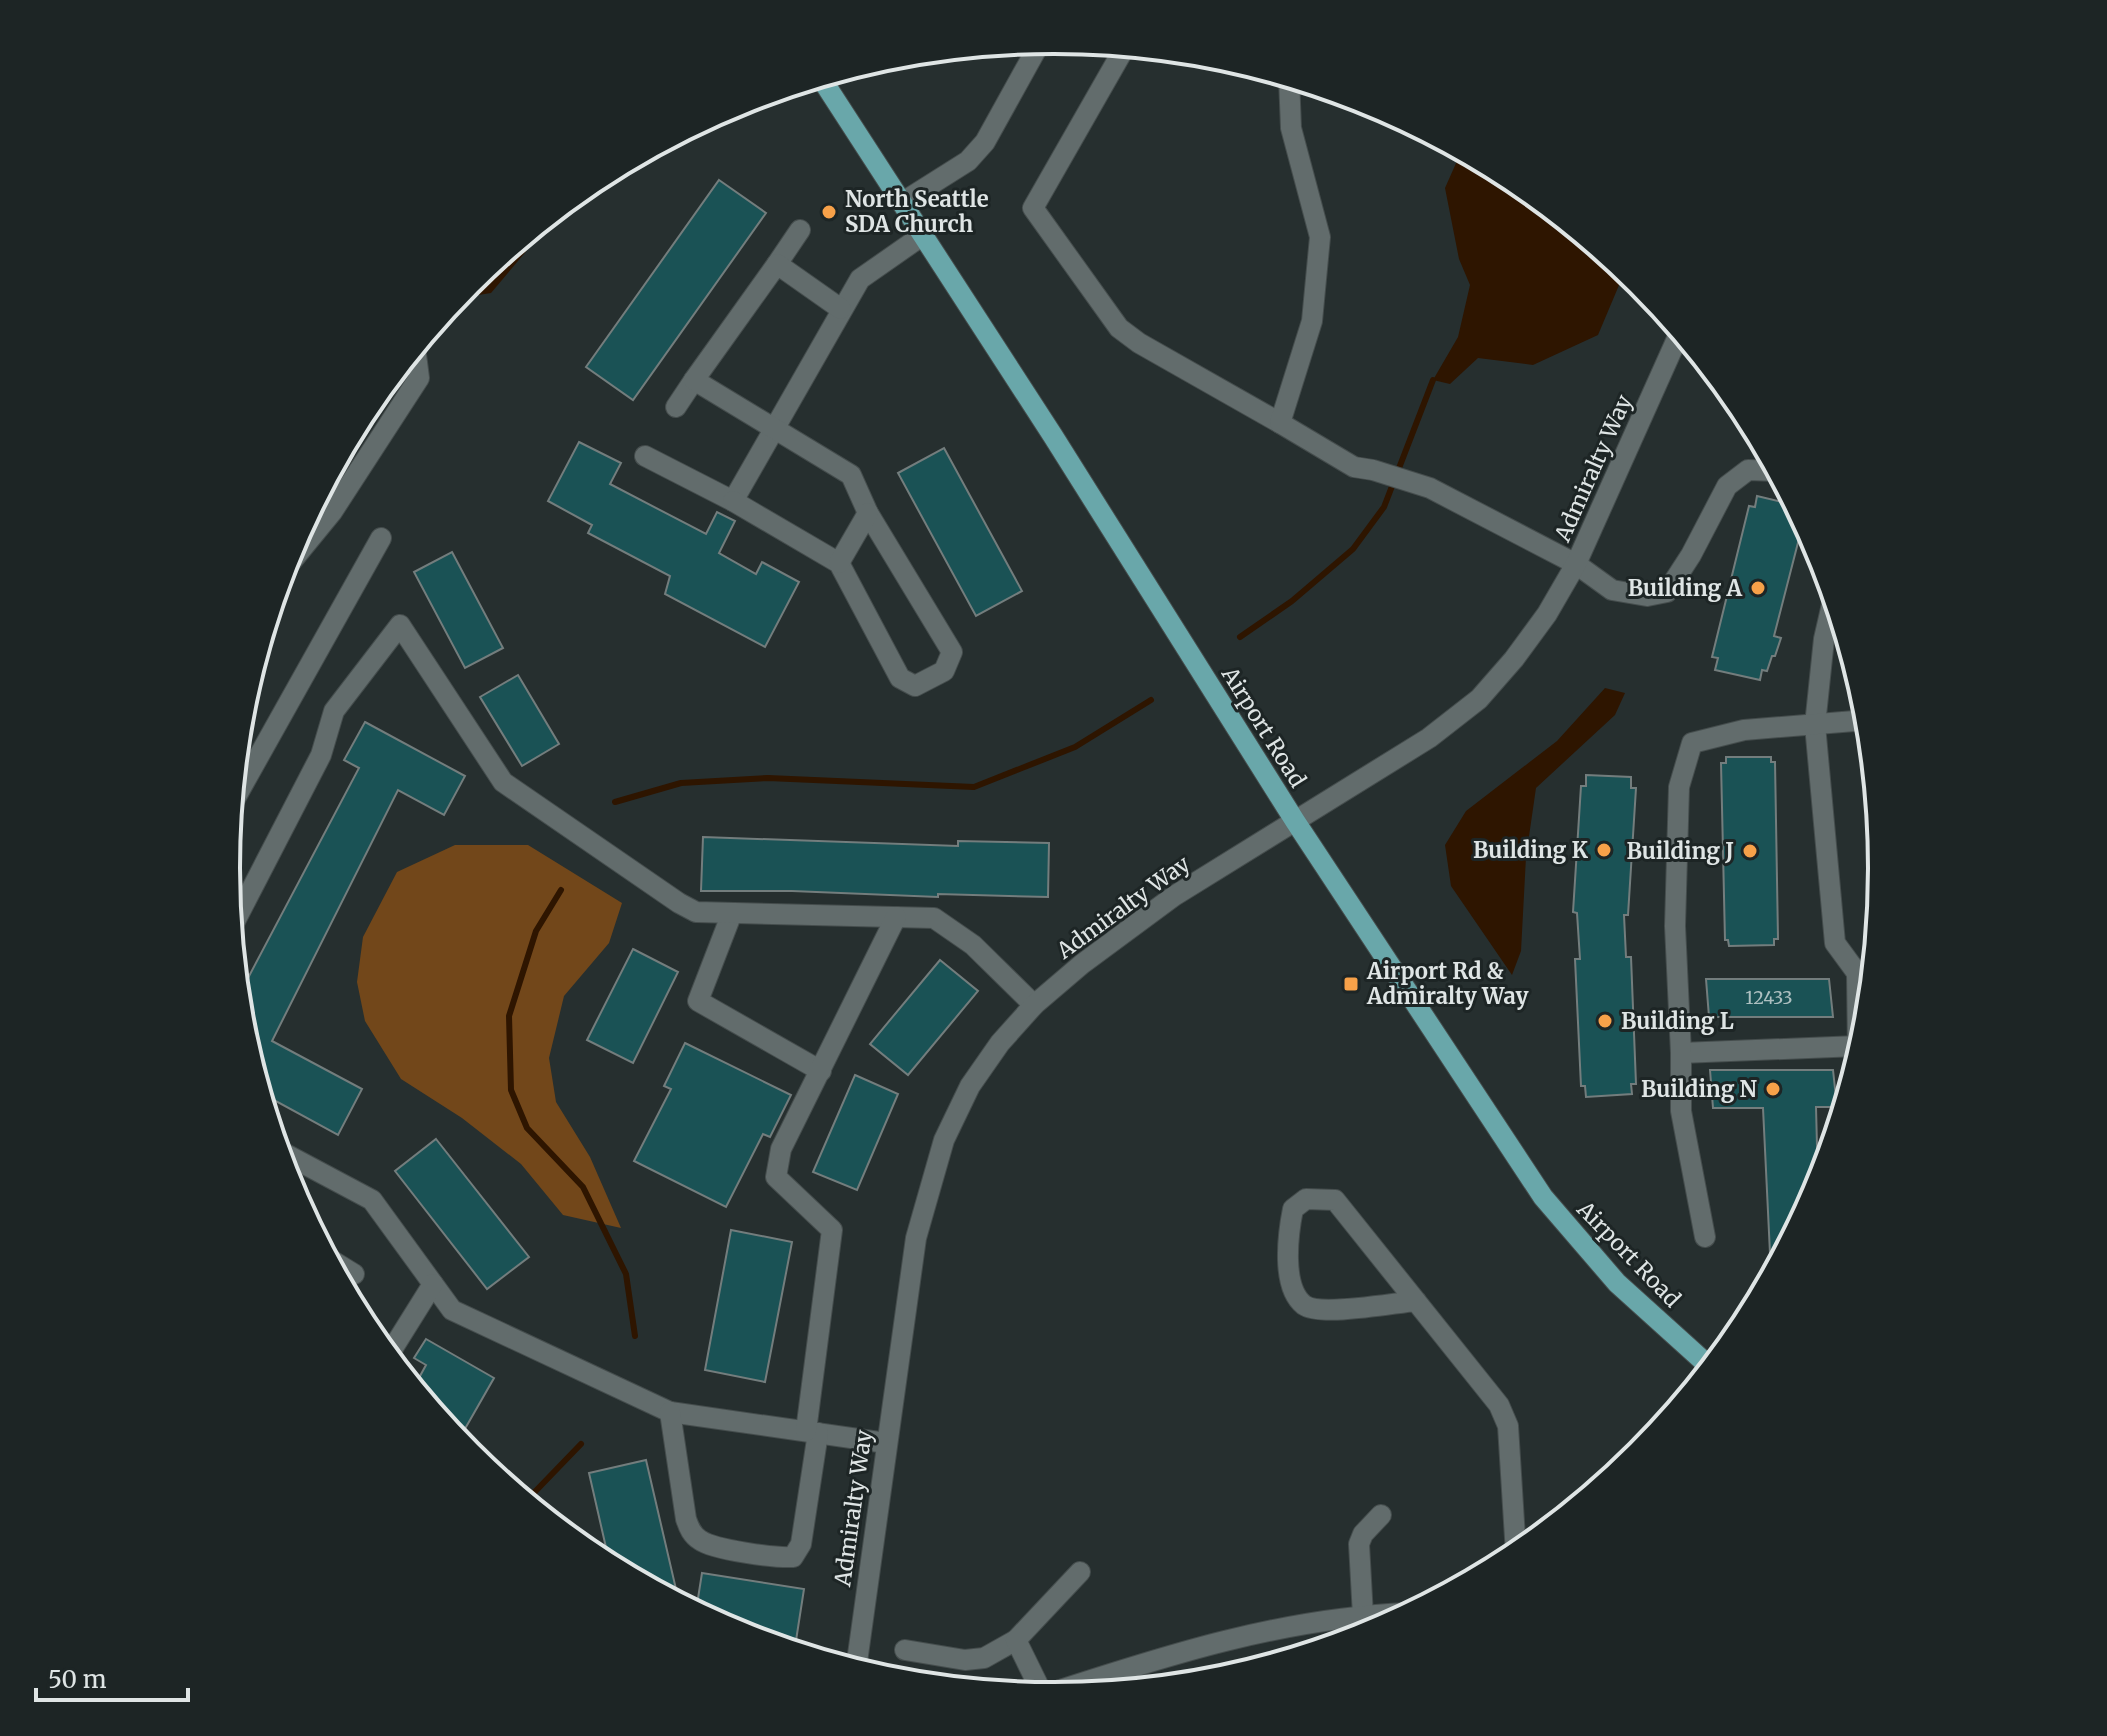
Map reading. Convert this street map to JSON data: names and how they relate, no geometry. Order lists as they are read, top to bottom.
{
  "streets": {
    "main road": ["Airport Road"],
    "street": ["Admiralty Way"]
  },
  "crossings": [
    ["Admiralty Way", "Airport Road"]
  ],
  "places": {
    "other": [
      "North Seattle SDA Church",
      "Building A",
      "Building K",
      "Building J",
      "Building L",
      "Building N"
    ],
    "transit": ["Airport Rd & Admiralty Way"]
  },
  "house_numbers": ["12433"],
  "scale_bar": "50 m"
}
